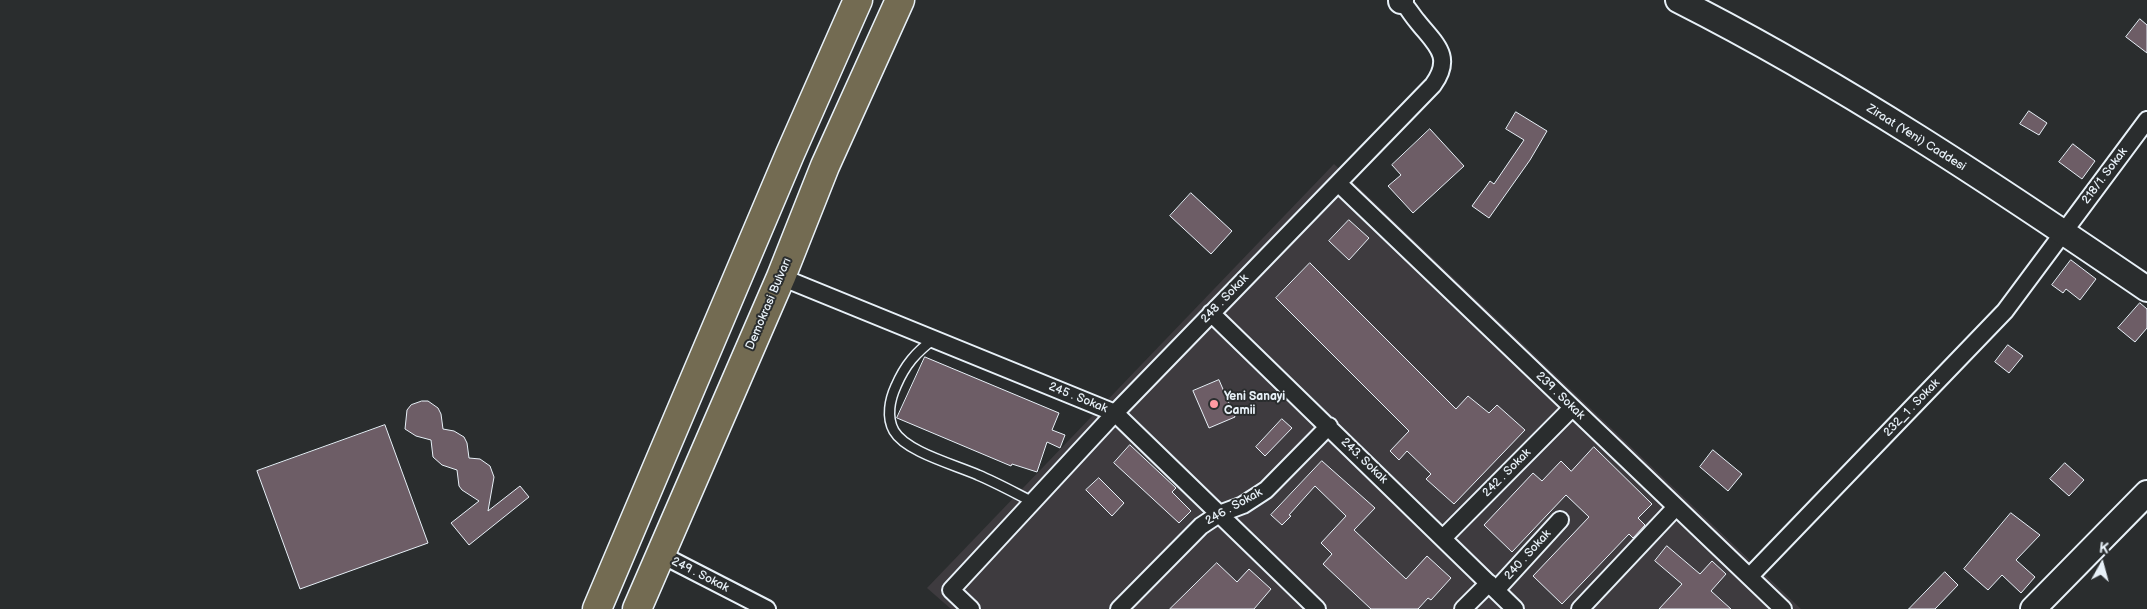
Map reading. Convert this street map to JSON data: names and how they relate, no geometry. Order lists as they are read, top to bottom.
{
  "streets": {
    "highway": ["Demokrasi Bulvarı"],
    "street": [
      "Ziraat (Yeni) Caddesi",
      "218/1. Sokak",
      "248 . Sokak",
      "239 . Sokak",
      "245 . Sokak",
      "232_1 . Sokak",
      "243. Sokak",
      "242 . Sokak",
      "246 . Sokak",
      "240 . Sokak",
      "249 . Sokak"
    ]
  },
  "crossings": [
    ["Ziraat (Yeni) Caddesi", "218/1. Sokak"],
    ["Ziraat (Yeni) Caddesi", "232_1 . Sokak"],
    ["218/1. Sokak", "232_1 . Sokak"],
    ["248 . Sokak", "239 . Sokak"],
    ["248 . Sokak", "245 . Sokak"],
    ["248 . Sokak", "243. Sokak"],
    ["Demokrasi Bulvarı", "245 . Sokak"],
    ["Demokrasi Bulvarı", "249 . Sokak"],
    ["239 . Sokak", "232_1 . Sokak"],
    ["239 . Sokak", "242 . Sokak"],
    ["245 . Sokak", "246 . Sokak"],
    ["243. Sokak", "242 . Sokak"],
    ["243. Sokak", "246 . Sokak"],
    ["243. Sokak", "240 . Sokak"]
  ],
  "places": ["Yeni Sanayi Camii"],
  "north": "top"
}
